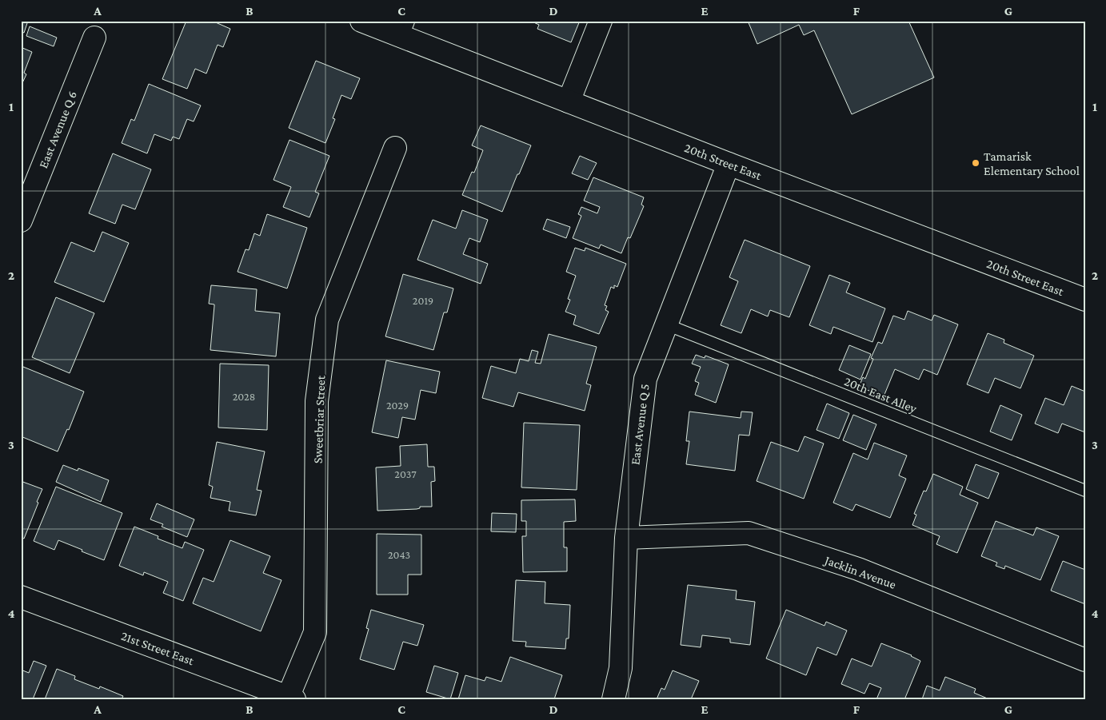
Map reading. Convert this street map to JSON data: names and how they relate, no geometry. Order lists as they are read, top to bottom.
{
  "streets": {
    "street": [
      "East Avenue Q 6",
      "20th Street East",
      "Sweetbriar Street",
      "East Avenue Q 5",
      "Jacklin Avenue",
      "21st Street East"
    ],
    "lane": ["20th East Alley"]
  },
  "crossings": [
    ["20th Street East", "East Avenue Q 5"],
    ["20th East Alley", "East Avenue Q 5"],
    ["Sweetbriar Street", "21st Street East"],
    ["East Avenue Q 5", "Jacklin Avenue"]
  ],
  "places": ["Tamarisk Elementary School"],
  "house_numbers": [
    "2019",
    "2028",
    "2029",
    "2037",
    "2043"
  ],
  "grid": {
    "columns": [
      "A",
      "B",
      "C",
      "D",
      "E",
      "F",
      "G"
    ],
    "rows": [
      "1",
      "2",
      "3",
      "4"
    ]
  }
}
